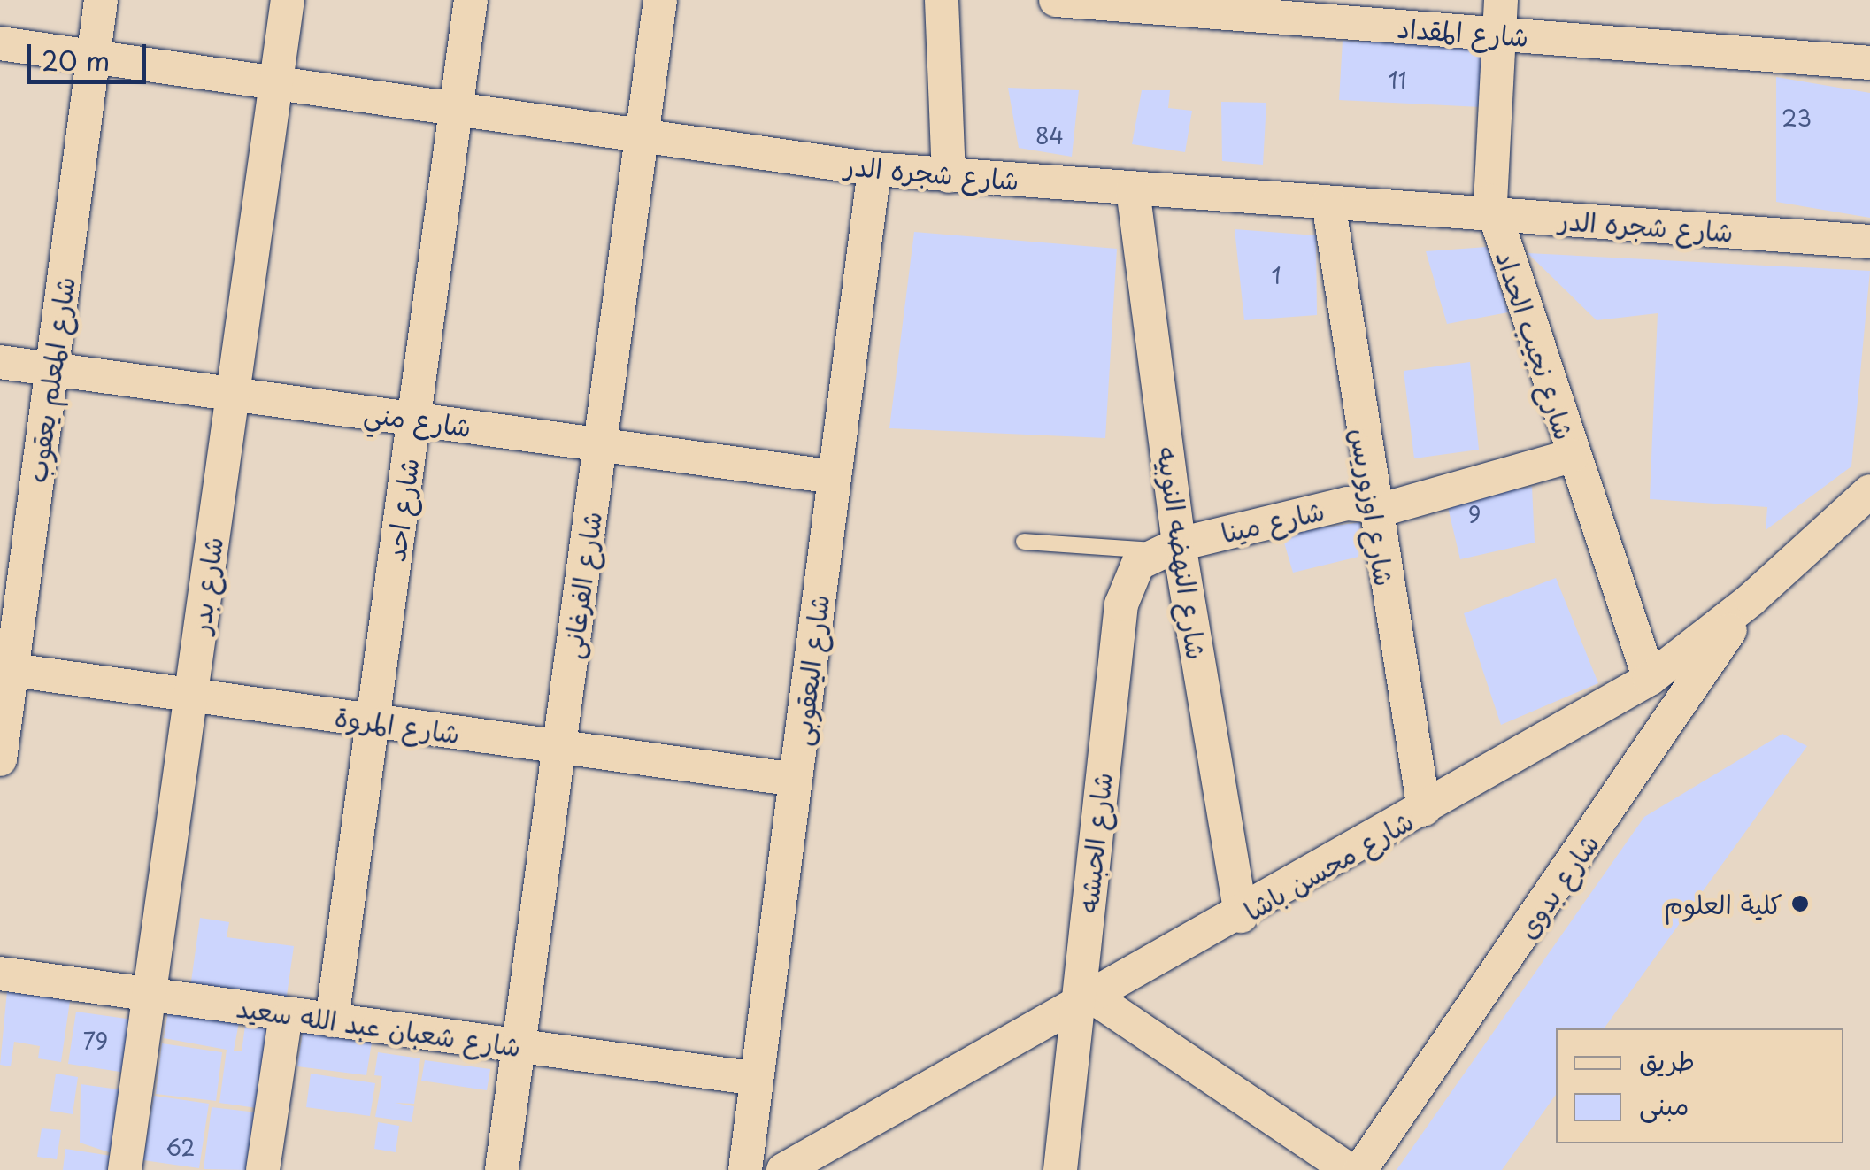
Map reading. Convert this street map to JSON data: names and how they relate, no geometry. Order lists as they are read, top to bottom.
{
  "streets": {
    "street": [
      "شارع المقداد",
      "شارع شجره الدر",
      "شارع نجيب الحداد",
      "شارع المعلم يعقوب",
      "شارع مني",
      "شارع اوزوريس",
      "شارع احد",
      "شارع مينا",
      "شارع النهضه النوبيه",
      "شارع بدر",
      "شارع الفرغانى",
      "شارع اليعقوبى",
      "شارع المروة",
      "شارع الحبشه",
      "شارع محسن باشا",
      "شارع بدوى",
      "شارع شعبان عبد الله سعيد"
    ]
  },
  "crossings": [
    ["شارع المقداد", "شارع نجيب الحداد"],
    ["شارع شجره الدر", "شارع نجيب الحداد"],
    ["شارع شجره الدر", "شارع المعلم يعقوب"],
    ["شارع شجره الدر", "شارع اوزوريس"],
    ["شارع شجره الدر", "شارع احد"],
    ["شارع شجره الدر", "شارع النهضه النوبيه"],
    ["شارع شجره الدر", "شارع بدر"],
    ["شارع شجره الدر", "شارع الفرغانى"],
    ["شارع شجره الدر", "شارع اليعقوبى"],
    ["شارع نجيب الحداد", "شارع مينا"],
    ["شارع نجيب الحداد", "شارع محسن باشا"],
    ["شارع المعلم يعقوب", "شارع مني"],
    ["شارع المعلم يعقوب", "شارع المروة"],
    ["شارع مني", "شارع احد"],
    ["شارع مني", "شارع بدر"],
    ["شارع مني", "شارع الفرغانى"],
    ["شارع مني", "شارع اليعقوبى"],
    ["شارع اوزوريس", "شارع مينا"],
    ["شارع اوزوريس", "شارع محسن باشا"],
    ["شارع احد", "شارع المروة"],
    ["شارع احد", "شارع شعبان عبد الله سعيد"],
    ["شارع مينا", "شارع النهضه النوبيه"],
    ["شارع مينا", "شارع الحبشه"],
    ["شارع النهضه النوبيه", "شارع الحبشه"],
    ["شارع النهضه النوبيه", "شارع محسن باشا"],
    ["شارع بدر", "شارع المروة"],
    ["شارع بدر", "شارع شعبان عبد الله سعيد"],
    ["شارع الفرغانى", "شارع المروة"],
    ["شارع الفرغانى", "شارع شعبان عبد الله سعيد"],
    ["شارع اليعقوبى", "شارع المروة"],
    ["شارع اليعقوبى", "شارع شعبان عبد الله سعيد"],
    ["شارع الحبشه", "شارع محسن باشا"],
    ["شارع محسن باشا", "شارع بدوى"]
  ],
  "places": ["كلية العلوم"],
  "house_numbers": [
    "11",
    "23",
    "84",
    "1",
    "9",
    "79",
    "62"
  ],
  "legend": ["طريق", "مبنى"],
  "scale_bar": "20 m"
}
